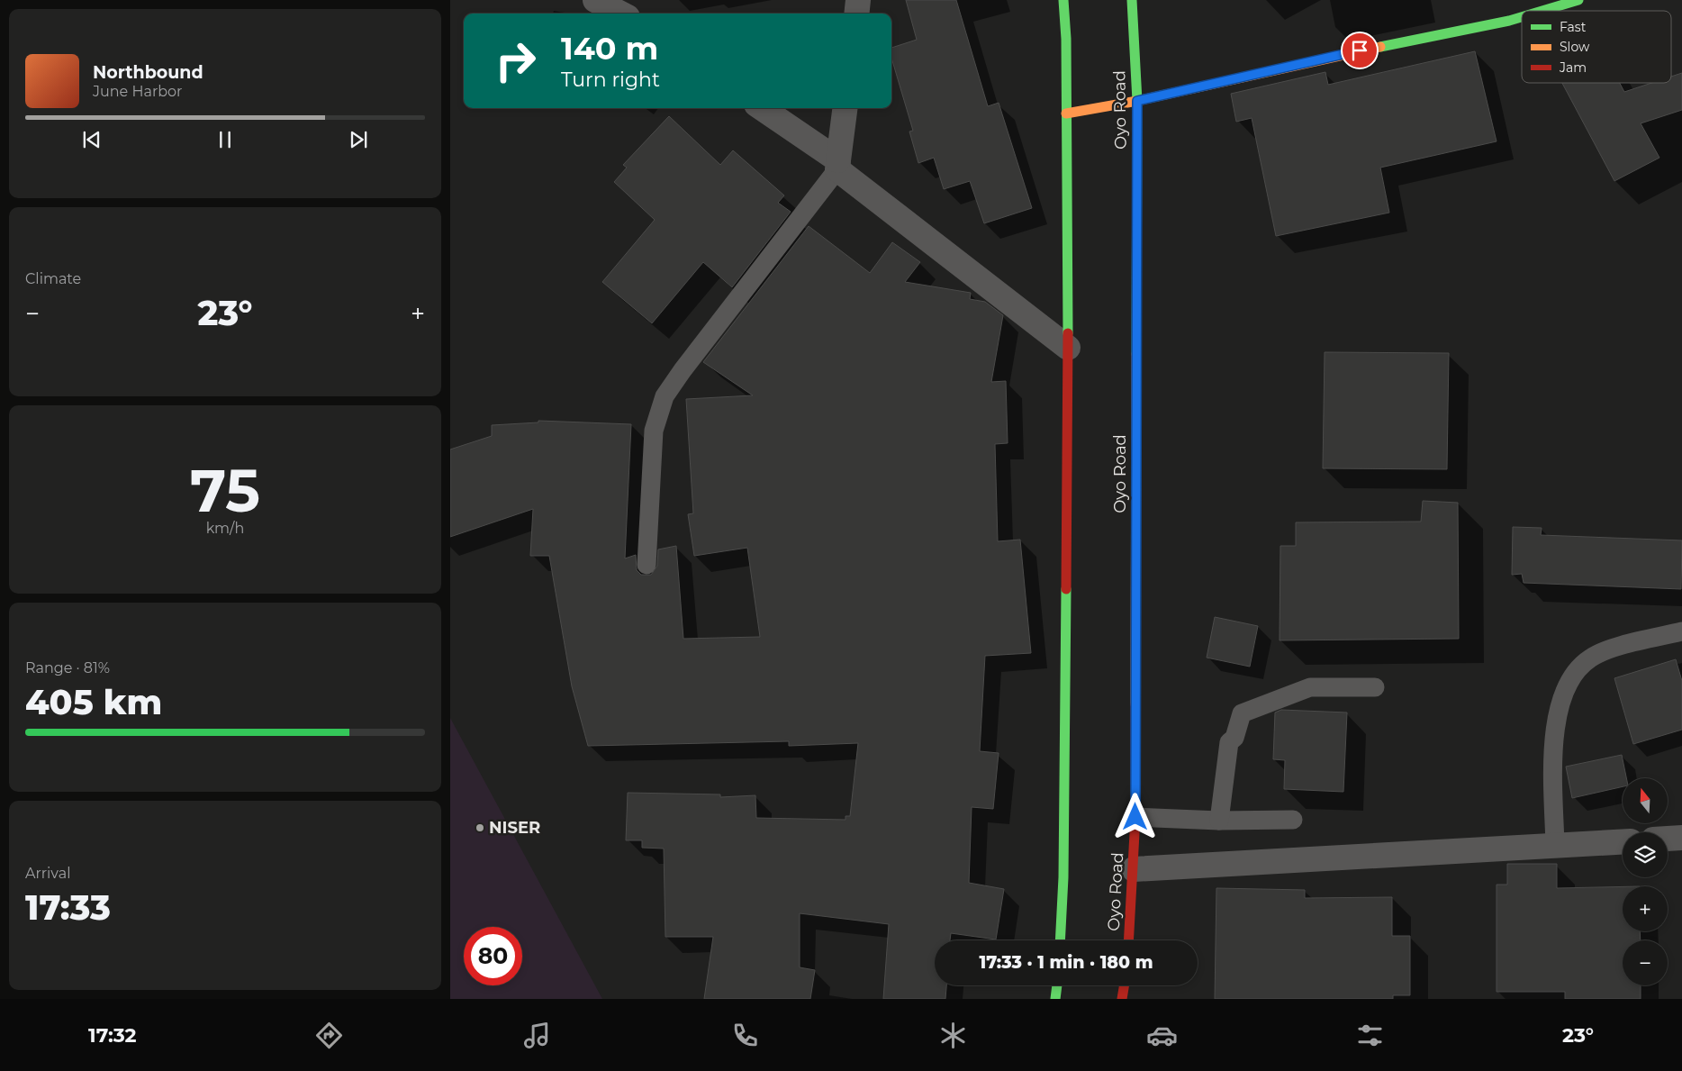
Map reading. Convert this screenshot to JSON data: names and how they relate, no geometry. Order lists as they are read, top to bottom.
{
  "streets": {
    "main road": ["Oyo Road"]
  },
  "places": ["NISER"],
  "legend": ["Fast", "Slow", "Jam"],
  "north": "top",
  "page": {
    "turn": ["140 m", "Turn right"],
    "song": ["Northbound", "June Harbor"],
    "tile": [
      "Climate",
      ["75", "km/h"],
      ["Range · 81%", "405 km"],
      ["Arrival", "17:33"]
    ],
    "heat": ["−", "23°", "+"],
    "map_buttons": ["+", "−"],
    "limit": "80",
    "trip": "17:33 · 1 min · 180 m",
    "tabs": ["17:32", "23°"]
  }
}
